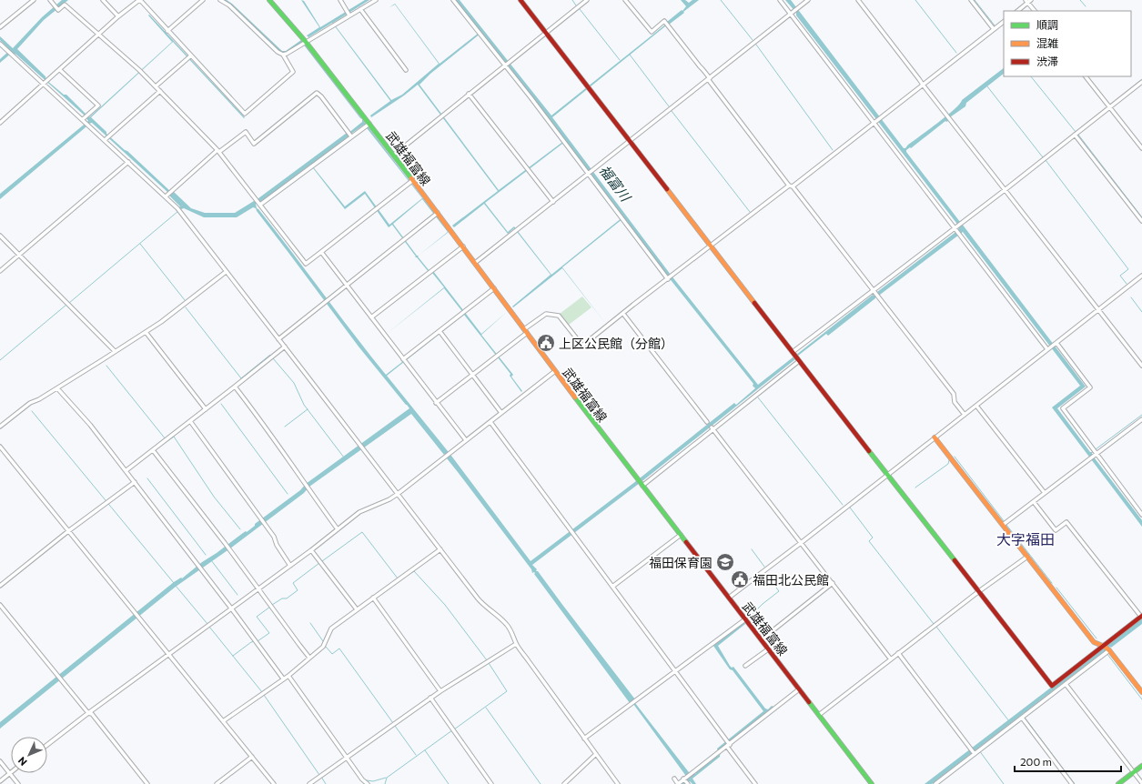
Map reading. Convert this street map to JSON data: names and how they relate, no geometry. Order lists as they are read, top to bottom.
{
  "streets": {
    "street": ["武雄福富線"]
  },
  "districts": ["大字福田"],
  "water": ["福富川"],
  "places": {
    "public building": ["上区公民館（分館）", "福田北公民館"],
    "school or university": ["福田保育園"]
  },
  "legend": ["順調", "混雑", "渋滞"],
  "scale_bar": "200 m",
  "north": "bottom left"
}
